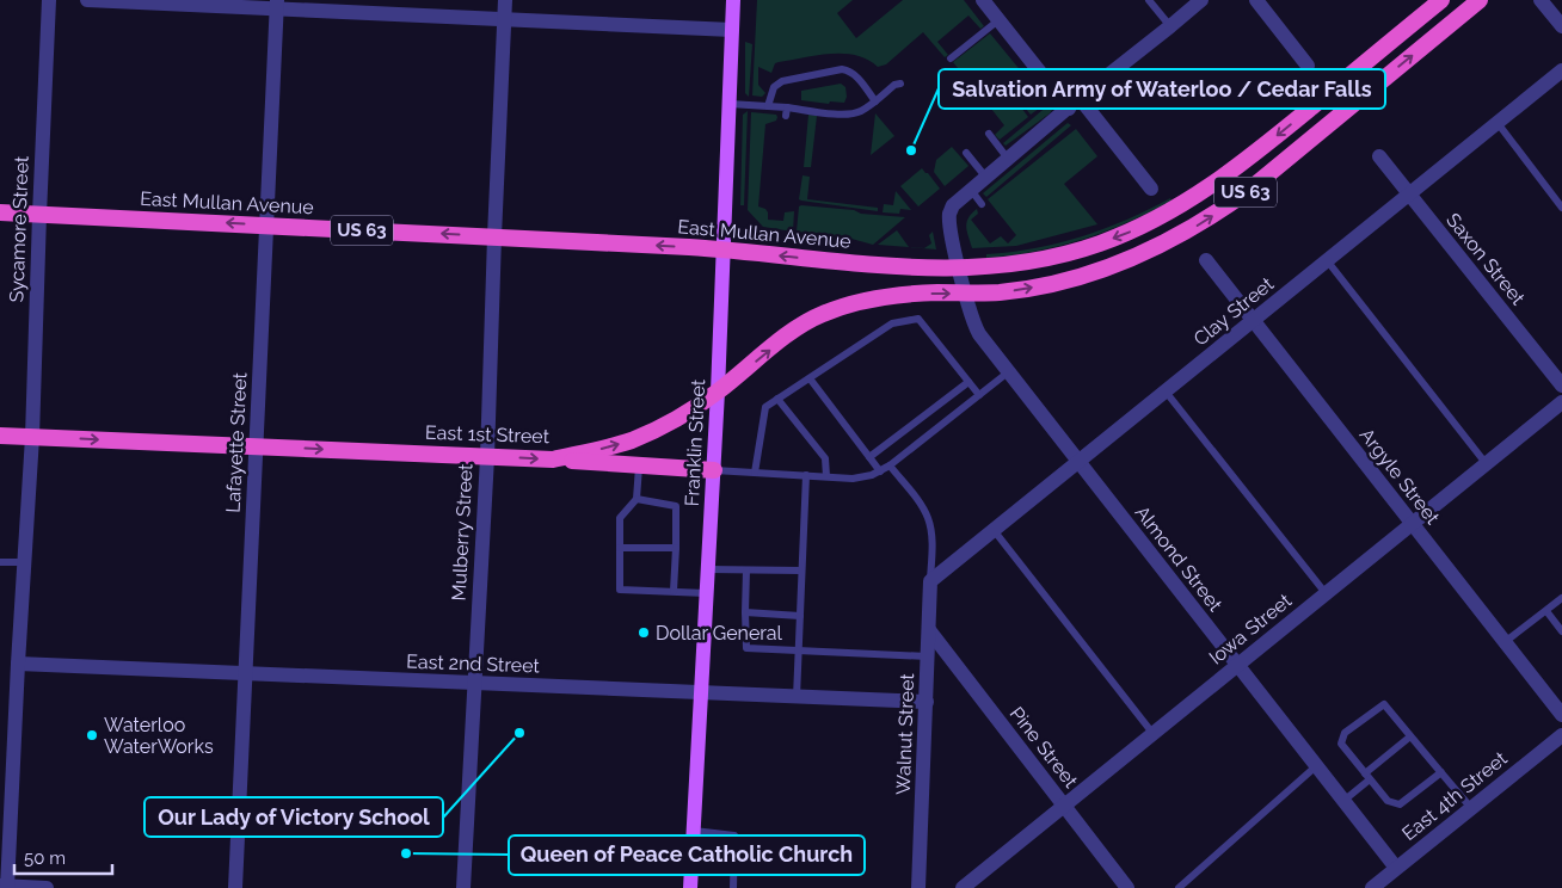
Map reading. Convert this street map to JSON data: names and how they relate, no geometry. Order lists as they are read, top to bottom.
{
  "streets": {
    "highway": ["US 63", "East Mullan Avenue", "East 1st Street"],
    "main road": ["Franklin Street"],
    "street": [
      "Sycamore Street",
      "Saxon Street",
      "Clay Street",
      "Lafayette Street",
      "Argyle Street",
      "Mulberry Street",
      "Almond Street",
      "Iowa Street",
      "East 2nd Street",
      "Walnut Street",
      "Pine Street",
      "East 4th Street"
    ]
  },
  "crossings": [
    ["US 63", "East 1st Street"],
    ["US 63", "Almond Street"],
    ["East Mullan Avenue", "Sycamore Street"],
    ["East Mullan Avenue", "Lafayette Street"],
    ["East Mullan Avenue", "Franklin Street"],
    ["East Mullan Avenue", "Mulberry Street"],
    ["East Mullan Avenue", "Almond Street"],
    ["Sycamore Street", "East 1st Street"],
    ["Sycamore Street", "East 2nd Street"],
    ["Saxon Street", "Clay Street"],
    ["Clay Street", "Argyle Street"],
    ["Clay Street", "Almond Street"],
    ["Clay Street", "Walnut Street"],
    ["East 1st Street", "Lafayette Street"],
    ["East 1st Street", "Franklin Street"],
    ["East 1st Street", "Mulberry Street"],
    ["East 1st Street", "Almond Street"],
    ["Lafayette Street", "East 2nd Street"],
    ["Franklin Street", "East 2nd Street"],
    ["Argyle Street", "Iowa Street"],
    ["Mulberry Street", "East 2nd Street"],
    ["Almond Street", "Iowa Street"],
    ["Almond Street", "East 4th Street"],
    ["Iowa Street", "Pine Street"],
    ["East 2nd Street", "Walnut Street"],
    ["Walnut Street", "Pine Street"]
  ],
  "one_way": ["East 1st Street"],
  "places": [
    "Salvation Army of Waterloo / Cedar Falls",
    "Dollar General",
    "Our Lady of Victory School",
    "Waterloo WaterWorks",
    "Queen of Peace Catholic Church"
  ],
  "scale_bar": "50 m"
}
